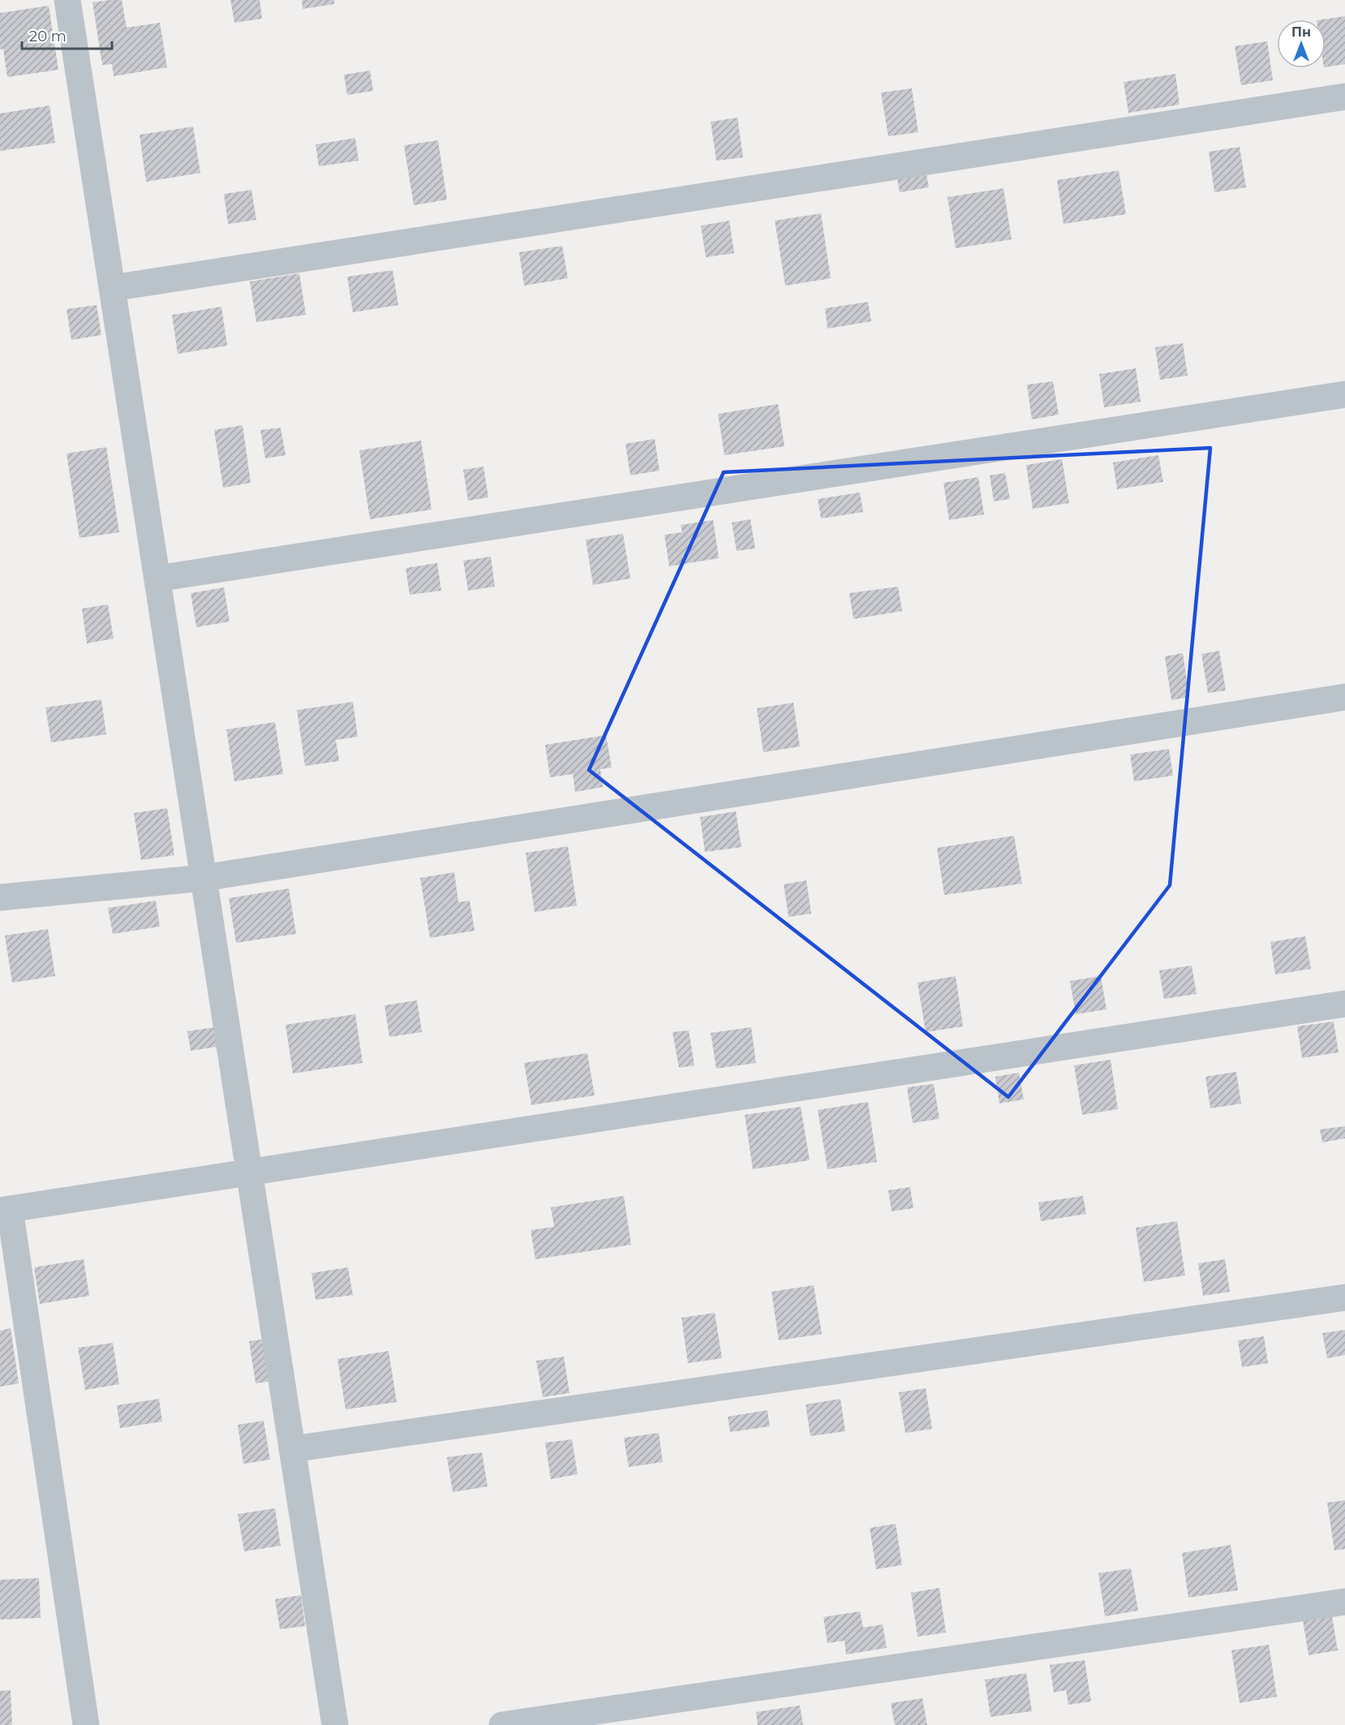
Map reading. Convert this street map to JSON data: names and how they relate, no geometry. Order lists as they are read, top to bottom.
{
  "scale_bar": "20 m",
  "north": "top"
}
